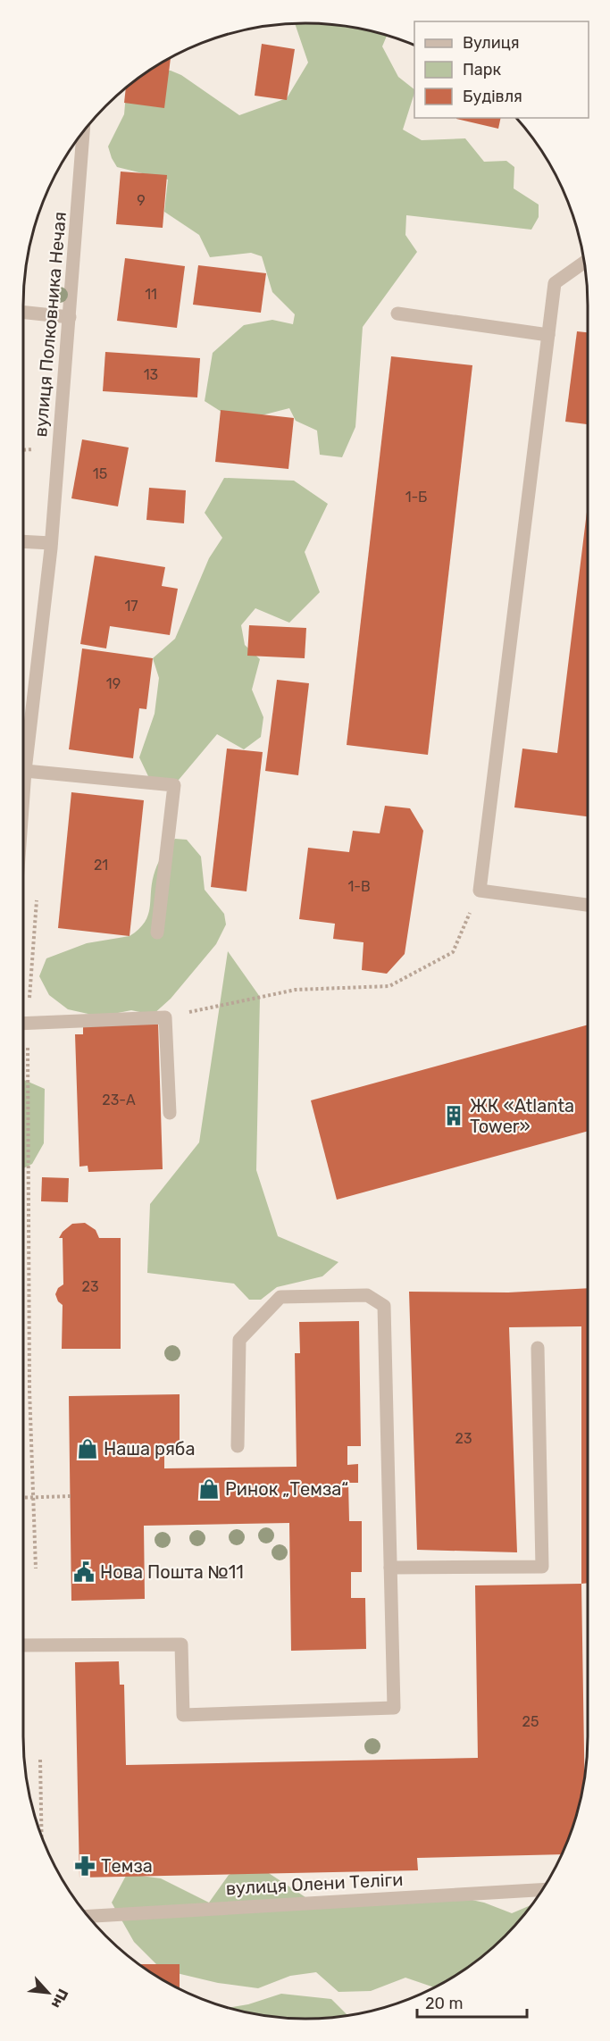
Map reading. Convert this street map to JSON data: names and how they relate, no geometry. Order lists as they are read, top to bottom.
{
  "streets": {
    "street": ["вулиця Полковника Нечая", "вулиця Олени Теліги"]
  },
  "places": {
    "building": ["ЖК «Atlanta Tower»"],
    "shop": ["Наша ряба", "Ринок „Темза“"],
    "public building": ["Нова Пошта №11"],
    "pharmacy": ["Темза"]
  },
  "house_numbers": [
    "9",
    "11",
    "13",
    "15",
    "1-Б",
    "17",
    "19",
    "21",
    "1-В",
    "23-А",
    "23",
    "23",
    "25"
  ],
  "legend": ["Вулиця", "Парк", "Будівля"],
  "scale_bar": "20 m",
  "north": "bottom right"
}
